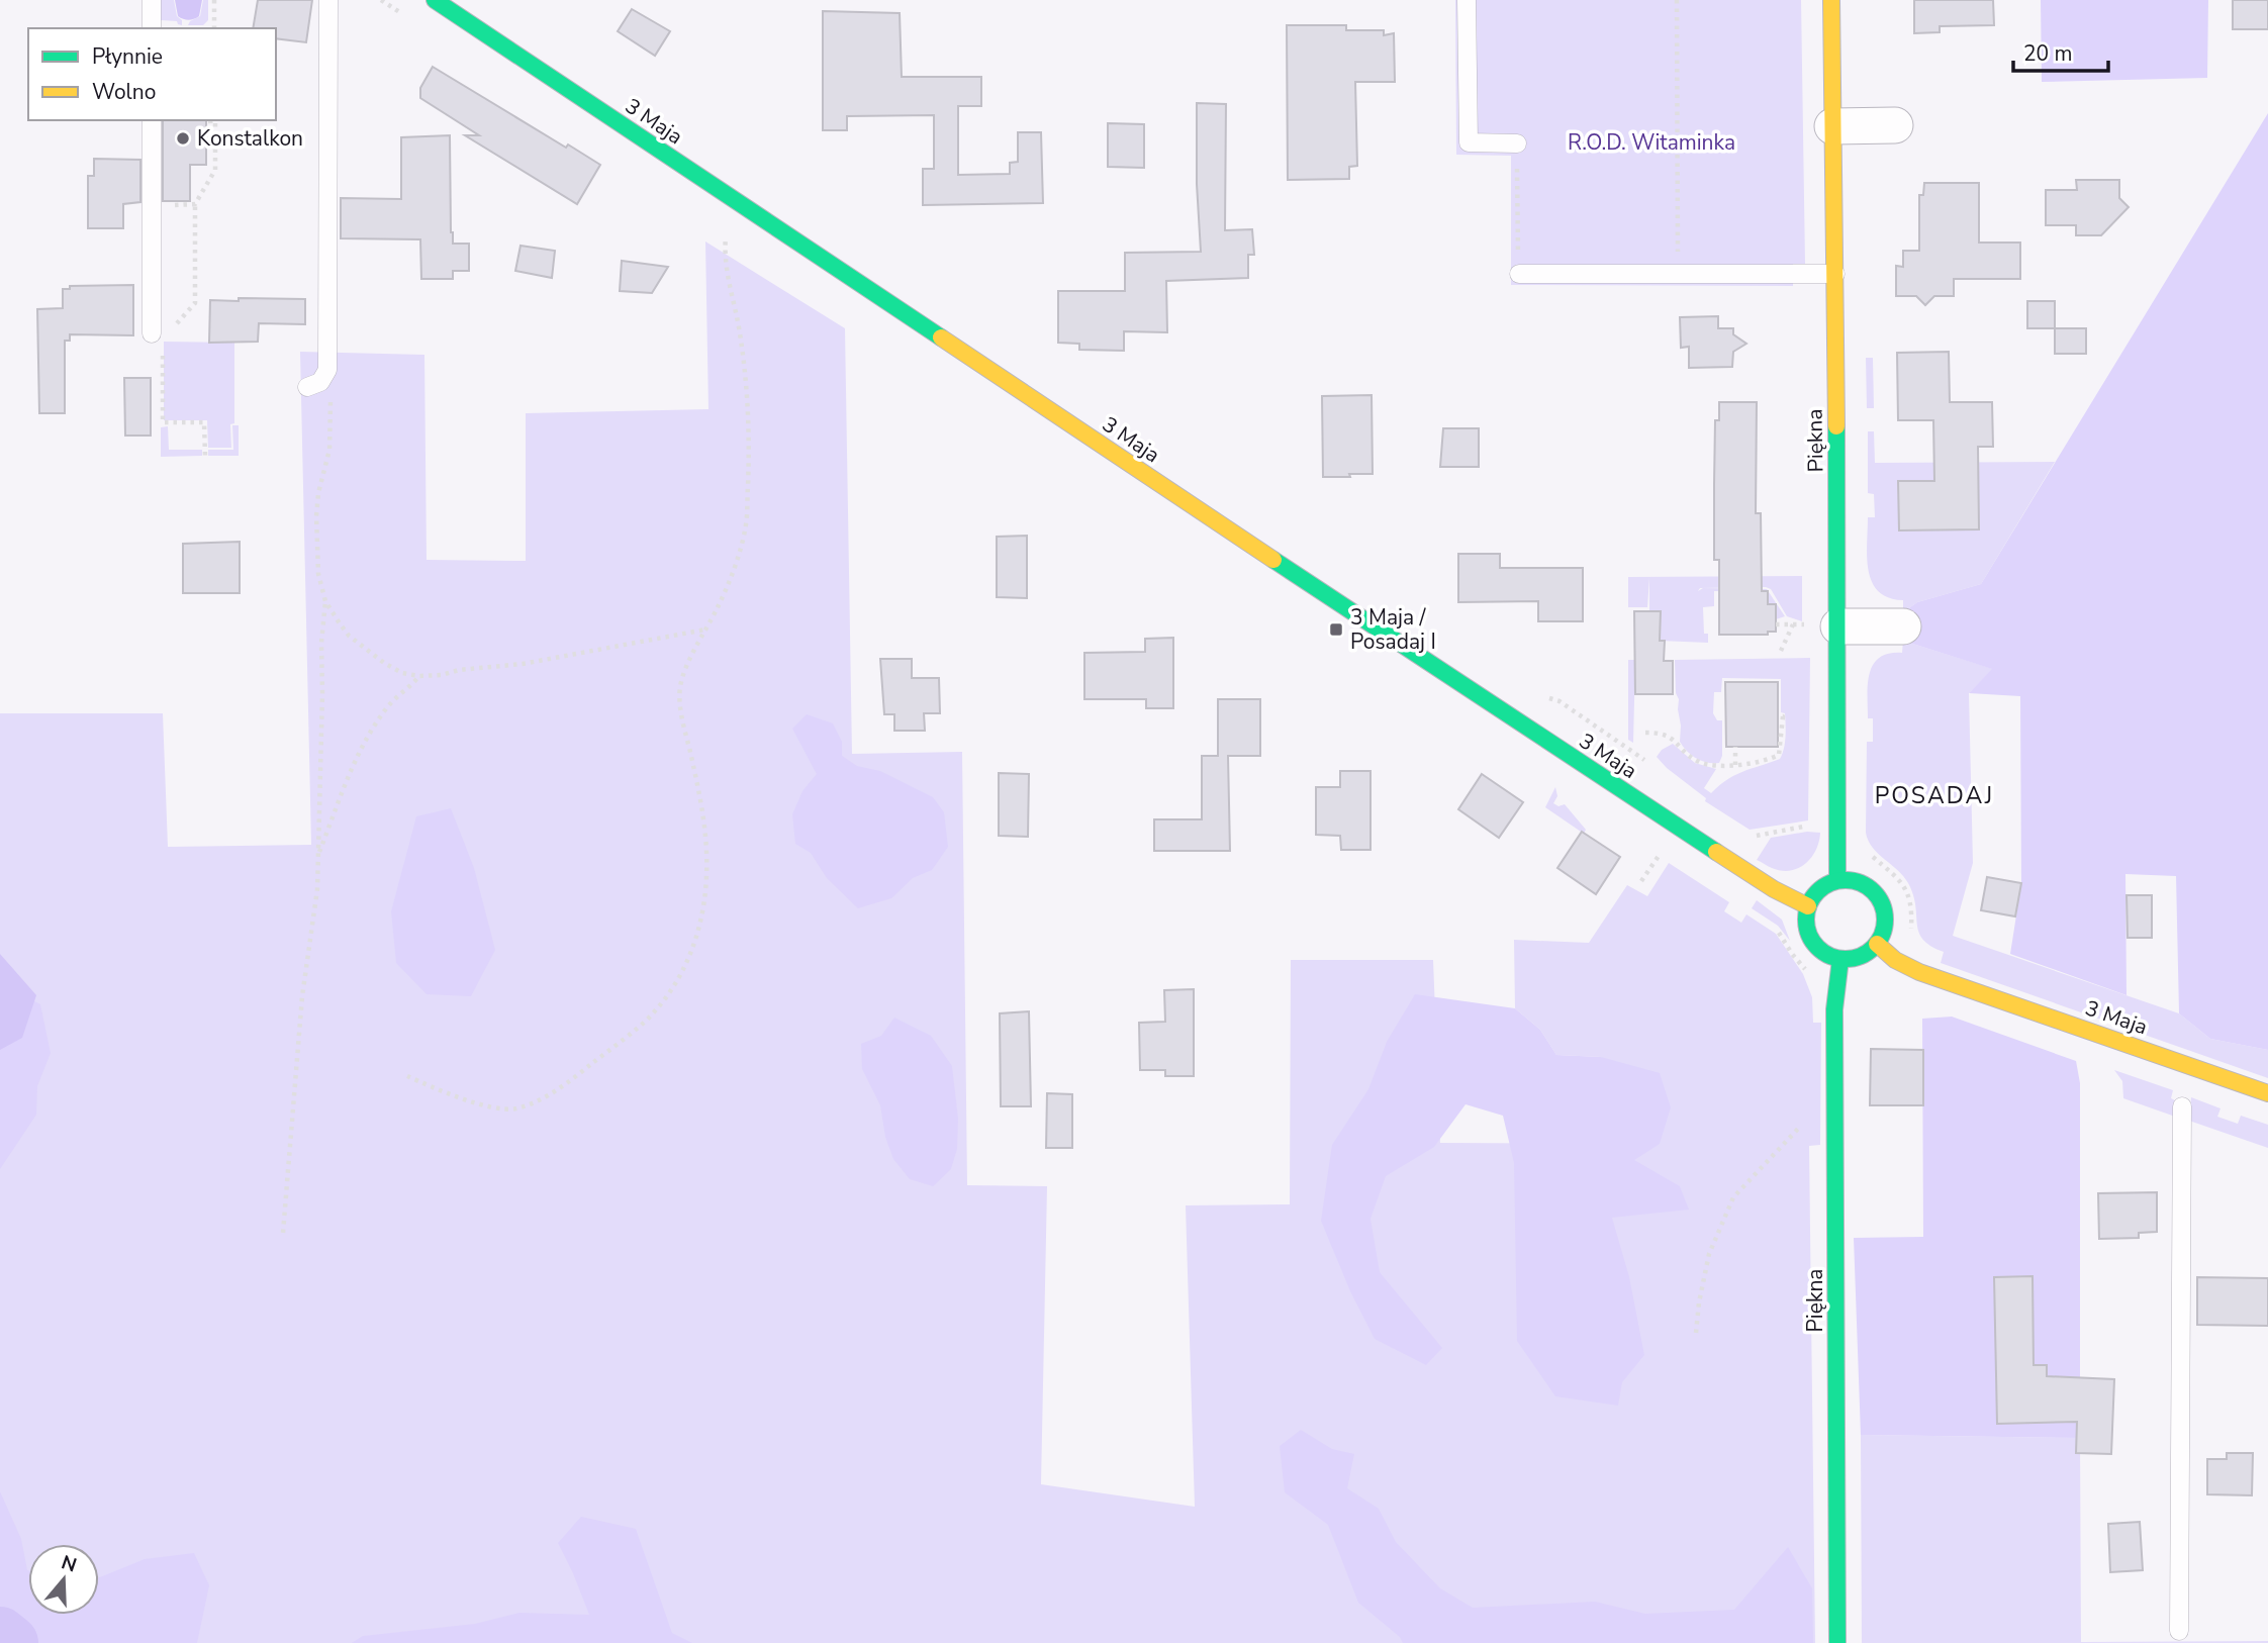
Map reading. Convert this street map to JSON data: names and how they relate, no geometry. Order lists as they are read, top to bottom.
{
  "streets": {
    "street": ["3 Maja", "Piękna"]
  },
  "crossings": [
    ["3 Maja", "Piękna"]
  ],
  "districts": ["POSADAJ"],
  "parks": ["R.O.D. Witaminka"],
  "places": {
    "other": ["Konstalkon"],
    "transit": ["3 Maja / Posadaj I"]
  },
  "legend": ["Płynnie", "Wolno"],
  "scale_bar": "20 m",
  "north": "top"
}
